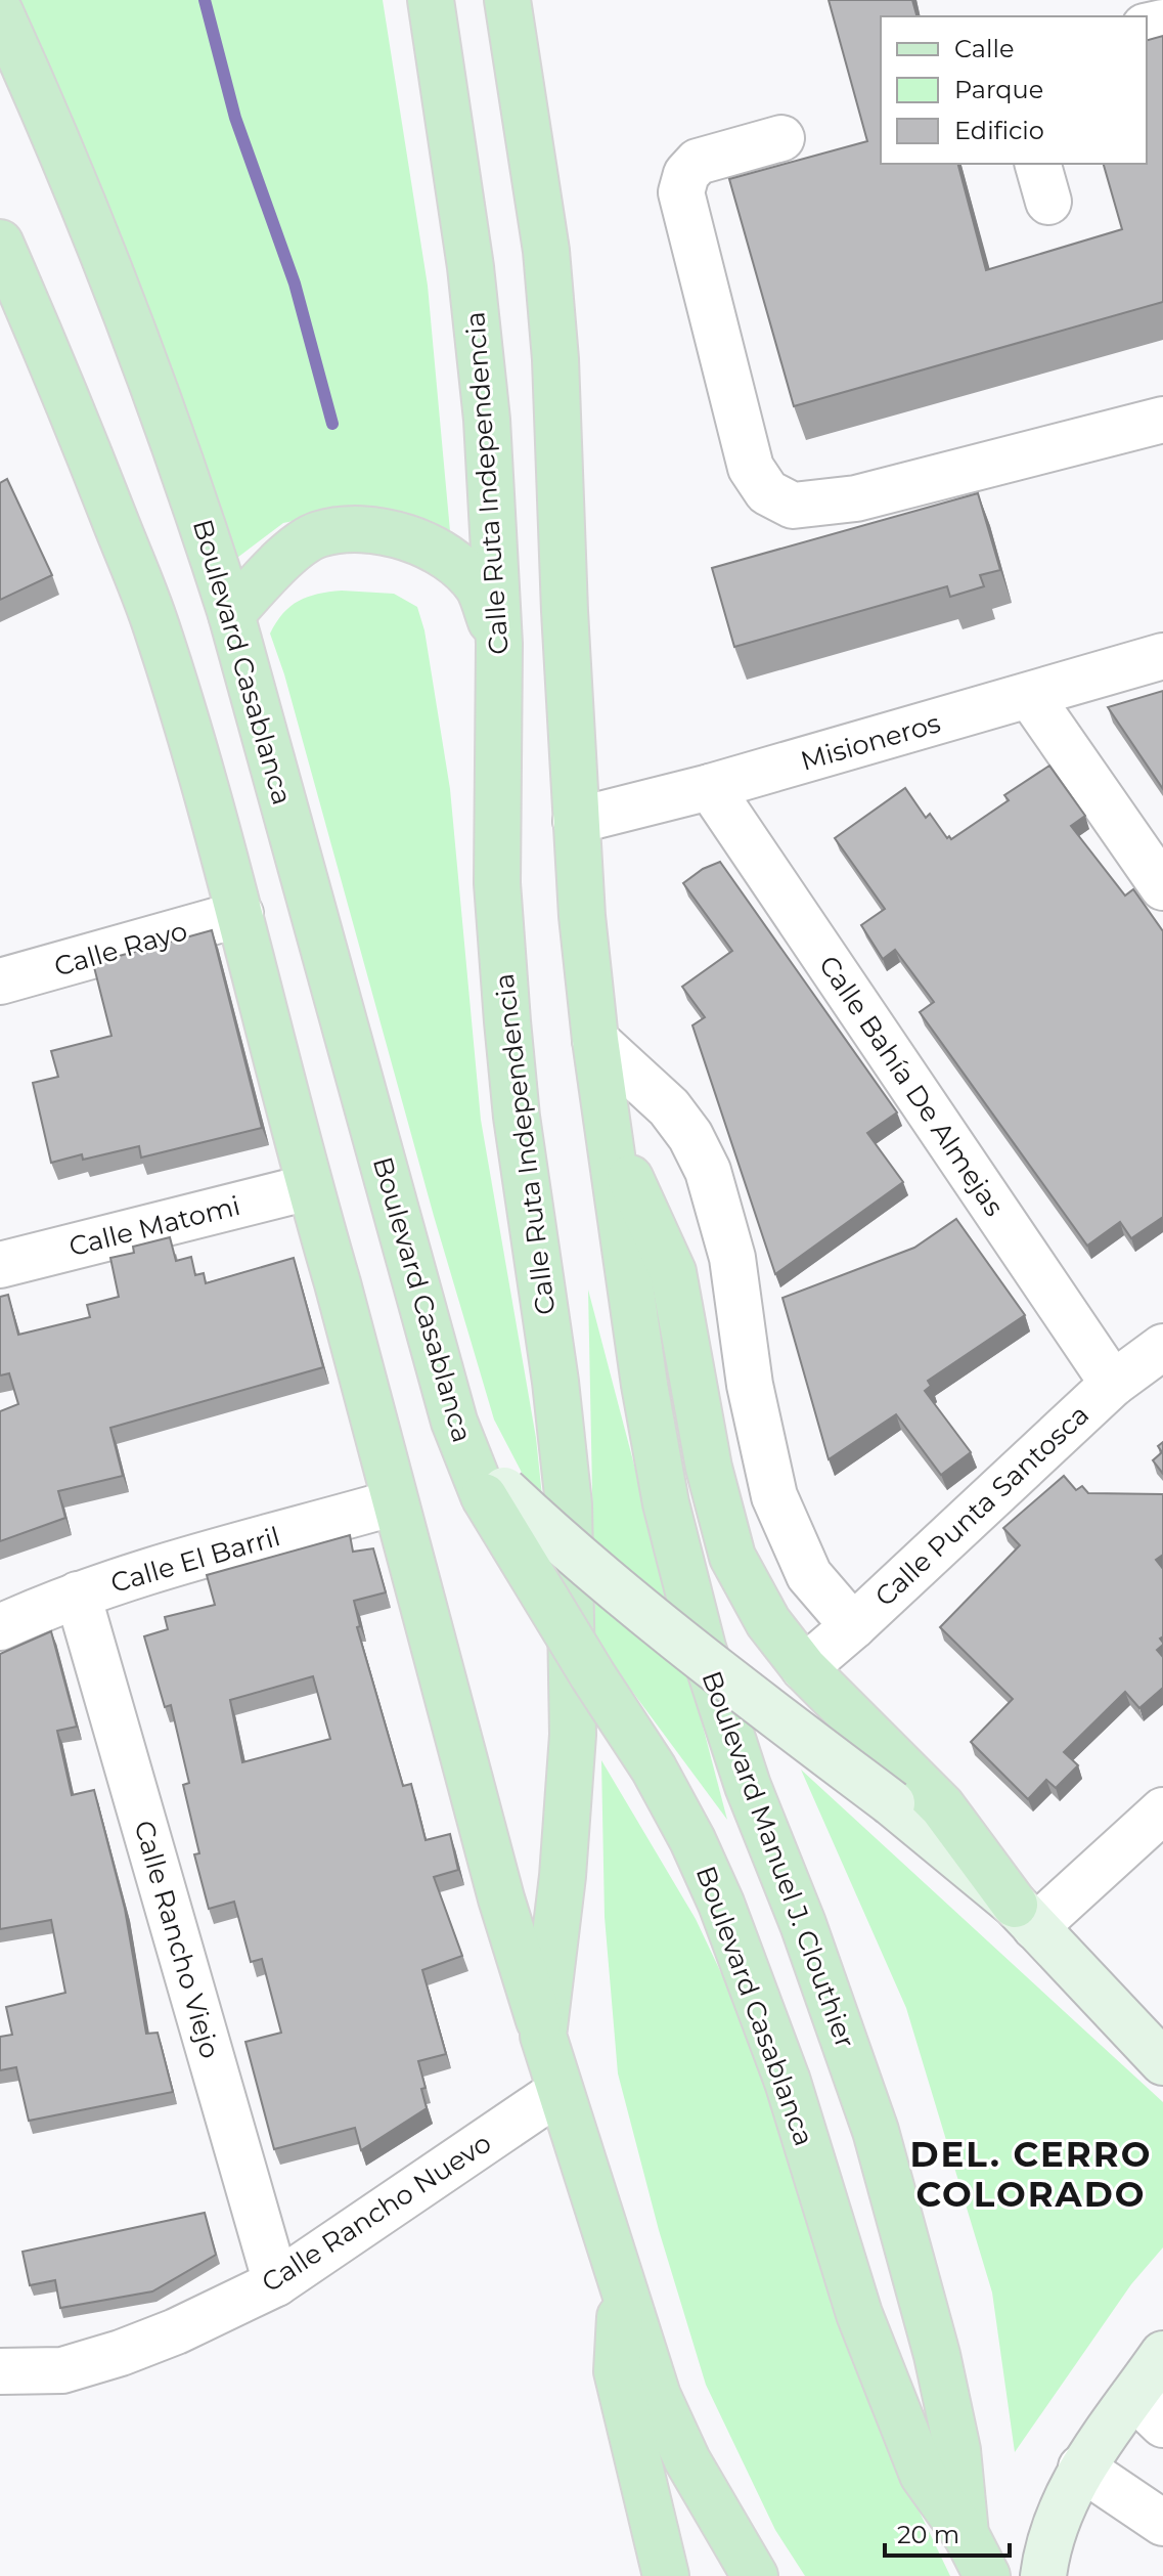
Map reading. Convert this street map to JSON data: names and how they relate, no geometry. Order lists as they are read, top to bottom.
{
  "streets": {
    "main road": ["Calle Ruta Independencia", "Boulevard Casablanca", "Boulevard Manuel J. Clouthier"],
    "street": [
      "Misioneros",
      "Calle Rayo",
      "Calle Bahía De Almejas",
      "Calle Matomi",
      "Calle Punta Santosca",
      "Calle El Barril",
      "Calle Rancho Viejo",
      "Calle Rancho Nuevo"
    ]
  },
  "crossings": [
    ["Calle Ruta Independencia", "Calle Rancho Nuevo"],
    ["Boulevard Casablanca", "Boulevard Manuel J. Clouthier"],
    ["Misioneros", "Calle Bahía De Almejas"],
    ["Calle Bahía De Almejas", "Calle Punta Santosca"],
    ["Calle El Barril", "Calle Rancho Viejo"],
    ["Calle Rancho Viejo", "Calle Rancho Nuevo"]
  ],
  "districts": ["DEL. CERRO COLORADO"],
  "legend": ["Calle", "Parque", "Edificio"],
  "scale_bar": "20 m"
}
